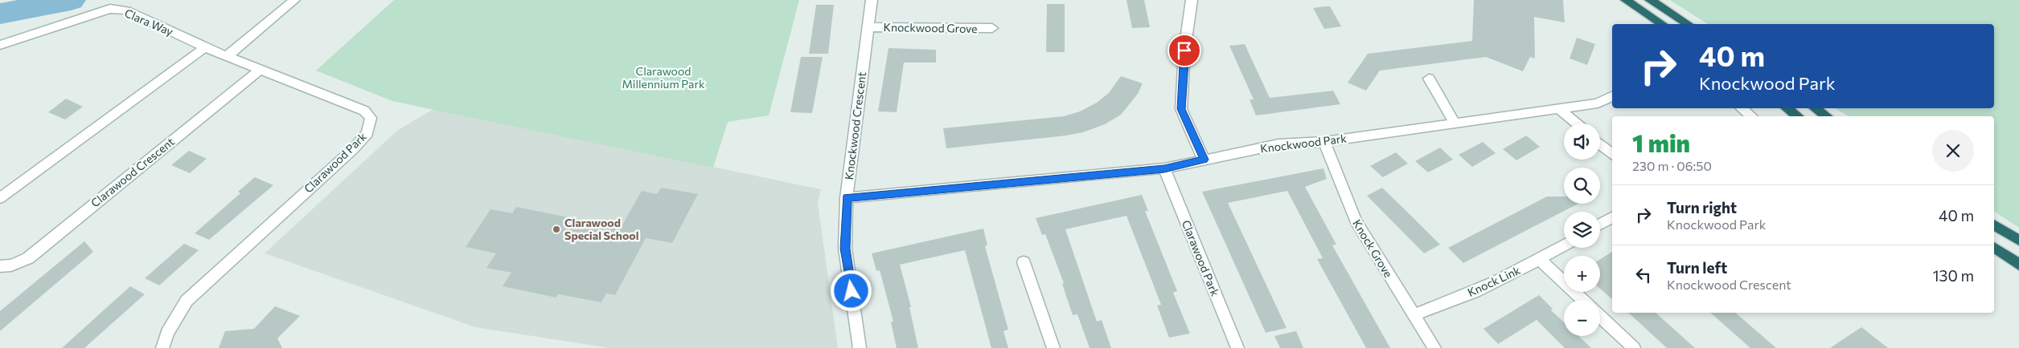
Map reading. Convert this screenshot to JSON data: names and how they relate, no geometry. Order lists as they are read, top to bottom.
{
  "streets": {
    "street": [
      "Clara Way",
      "Knockwood Grove",
      "Knockwood Crescent",
      "Knockwood Park",
      "Clarawood Park",
      "Clarawood Crescent",
      "Knock Grove",
      "Knock Link"
    ]
  },
  "crossings": [
    ["Clara Way", "Clarawood Park"],
    ["Knockwood Grove", "Knockwood Crescent"],
    ["Knockwood Crescent", "Knockwood Park"],
    ["Knockwood Park", "Clarawood Park"],
    ["Knockwood Park", "Knock Grove"],
    ["Clarawood Park", "Clarawood Crescent"],
    ["Knock Grove", "Knock Link"]
  ],
  "parks": ["Clarawood Millennium Park"],
  "places": ["Clarawood Special School"],
  "page": {
    "turn": ["40 m", "Knockwood Park"],
    "heading": ["1 min", "230 m · 06:50"],
    "map_buttons": ["+", "−"],
    "list": [
      {
        "name": "Turn right",
        "note": "Knockwood Park",
        "value": "40 m"
      },
      {
        "name": "Turn left",
        "note": "Knockwood Crescent",
        "value": "130 m"
      }
    ]
  }
}
